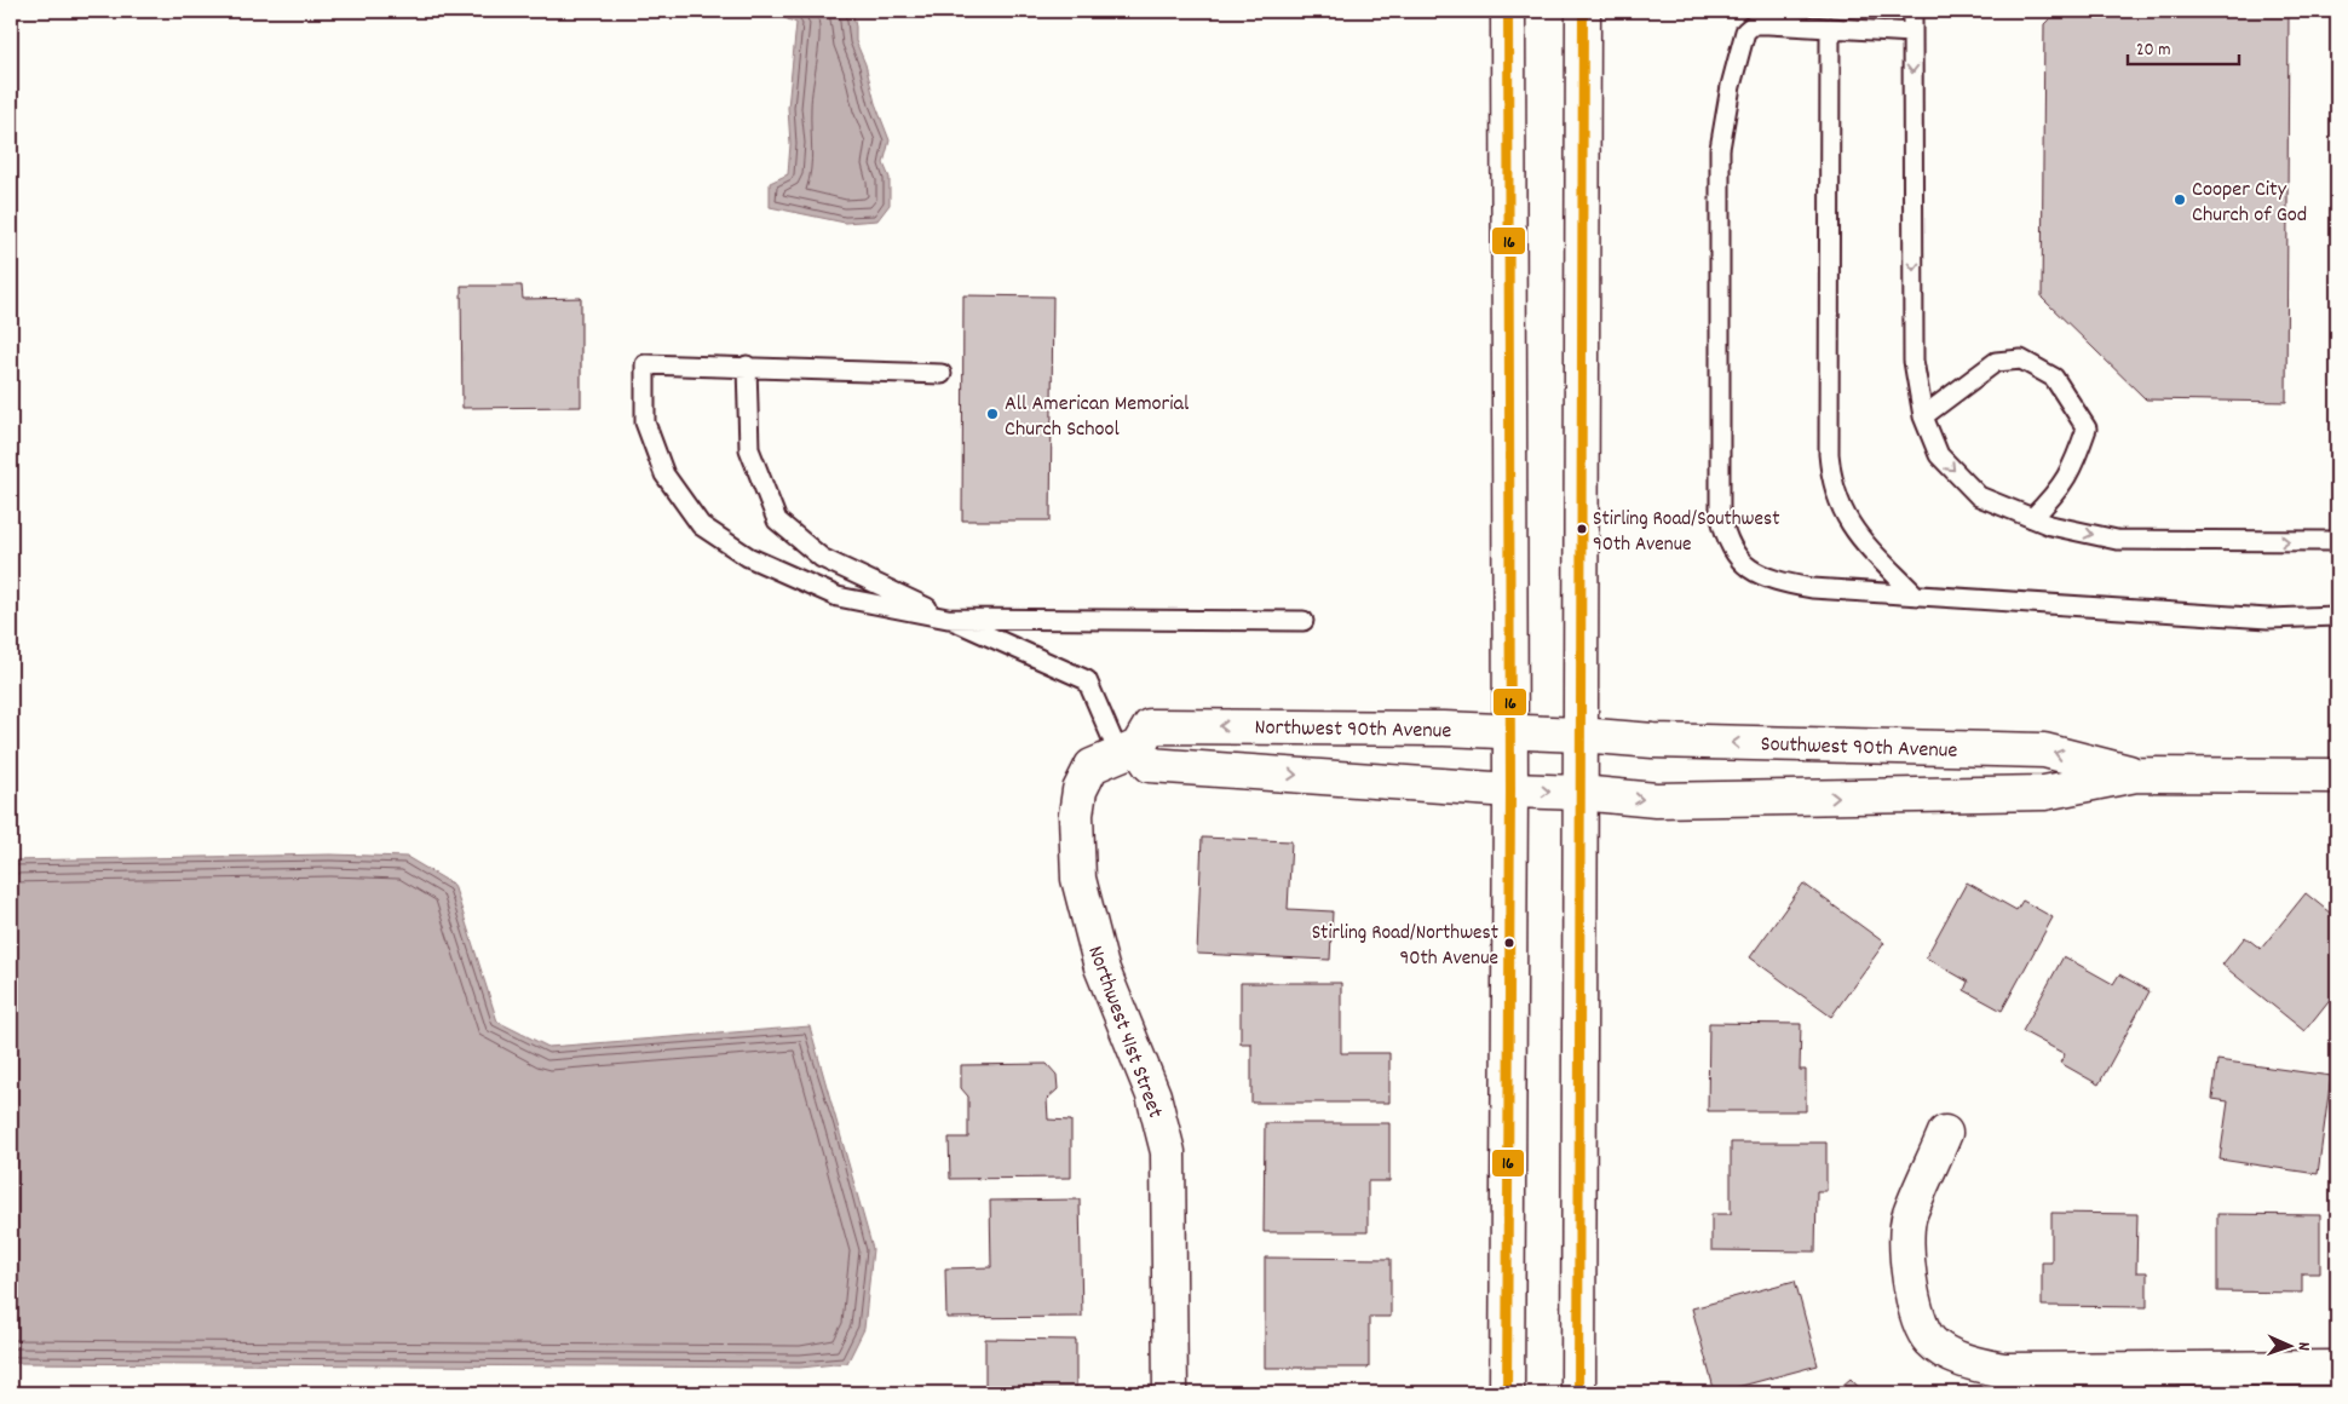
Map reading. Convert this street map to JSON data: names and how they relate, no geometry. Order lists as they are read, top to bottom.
{
  "streets": {
    "street": ["Northwest 90th Avenue", "Southwest 90th Avenue", "Northwest 41st Street"]
  },
  "crossings": [
    ["Northwest 90th Avenue", "Southwest 90th Avenue"],
    ["Northwest 90th Avenue", "Northwest 41st Street"]
  ],
  "places": [
    "Cooper City Church of God",
    "All American Memorial Church School",
    "Stirling Road/Southwest 90th Avenue",
    "Stirling Road/Northwest 90th Avenue"
  ],
  "lines": ["transit line 16"],
  "scale_bar": "20 m",
  "north": "right"
}
